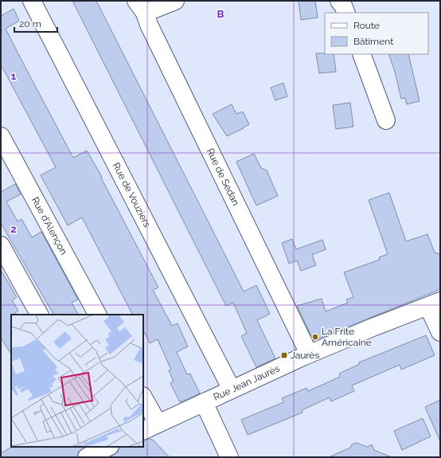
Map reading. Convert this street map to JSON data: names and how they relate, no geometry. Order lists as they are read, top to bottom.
{
  "streets": {
    "street": [
      "Rue de Sedan",
      "Rue de Vouziers",
      "Rue d'Alençon",
      "Rue Jean Jaurès"
    ]
  },
  "crossings": [
    ["Rue de Sedan", "Rue Jean Jaurès"],
    ["Rue de Vouziers", "Rue Jean Jaurès"]
  ],
  "places": {
    "other": ["La Frite Américaine"],
    "transit": ["Jaurès"]
  },
  "legend": ["Route", "Bâtiment"],
  "scale_bar": "20 m",
  "grid": {
    "columns": ["B"],
    "rows": ["1", "2"]
  }
}
